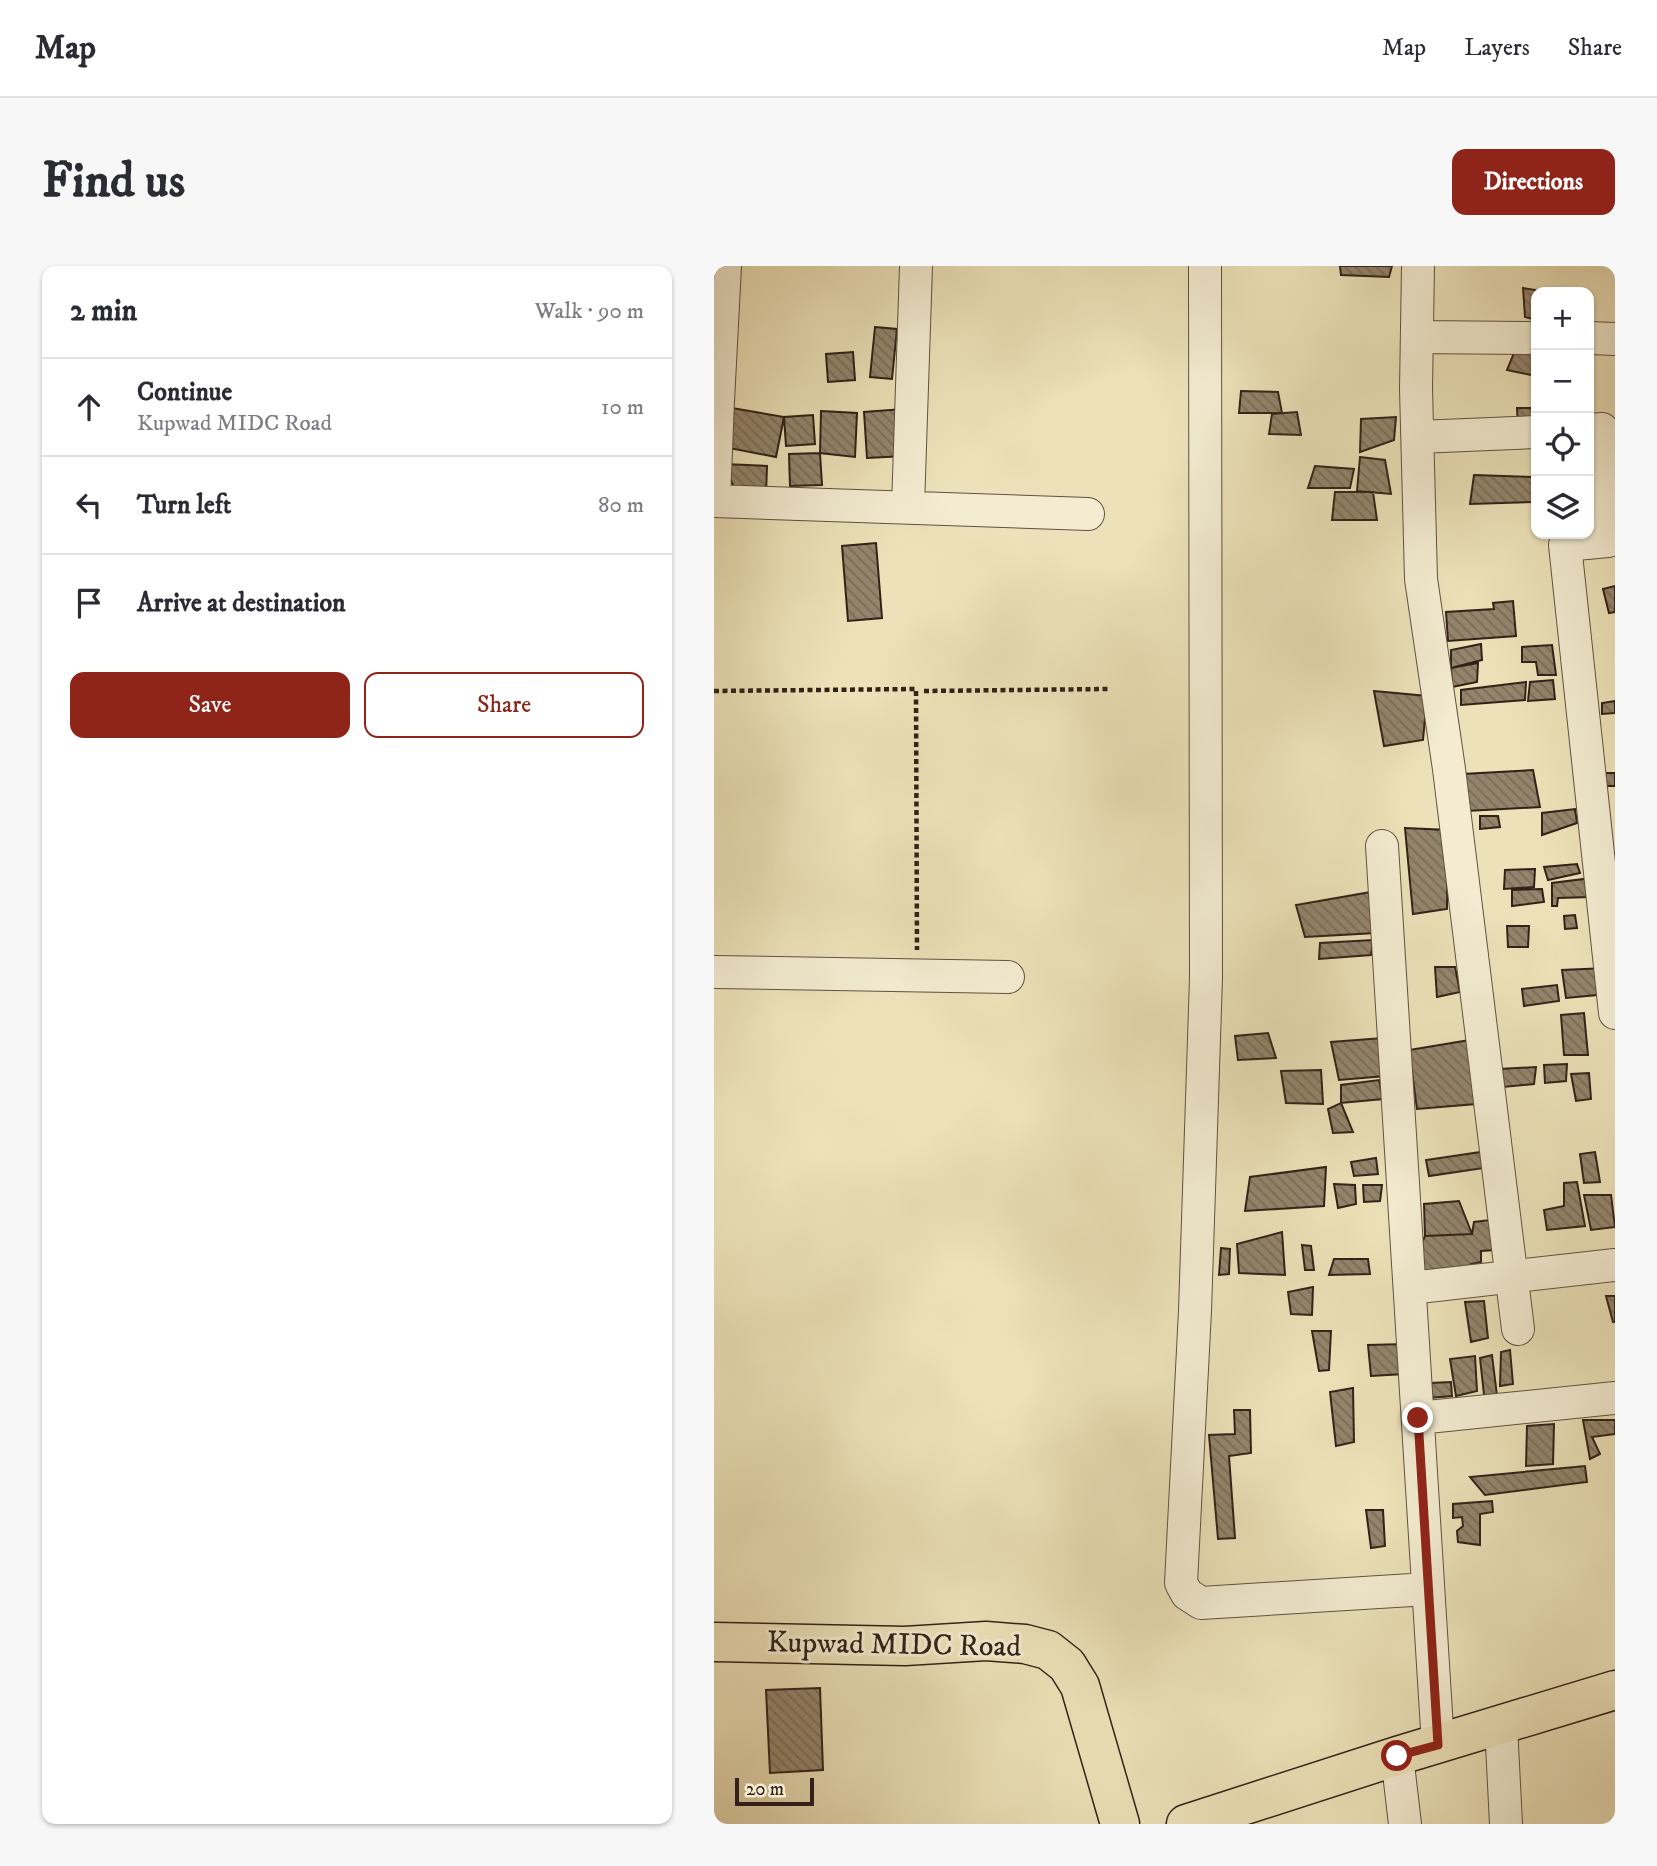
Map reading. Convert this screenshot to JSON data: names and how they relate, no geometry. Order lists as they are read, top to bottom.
{
  "streets": {
    "main road": ["Kupwad MIDC Road"]
  },
  "scale_bar": "20 m",
  "page": {
    "header": "Map",
    "nav": ["Map", "Layers", "Share"],
    "buttons": [
      "Directions",
      ["Save", "Share"]
    ],
    "title": "Find us",
    "heading": ["2 min", "Walk · 90 m"],
    "map_buttons": ["+", "−"],
    "list": [
      ["Continue", "Kupwad MIDC Road", "10 m"],
      ["Turn left", "80 m"],
      "Arrive at destination"
    ],
    "scale": "20 m"
  }
}
